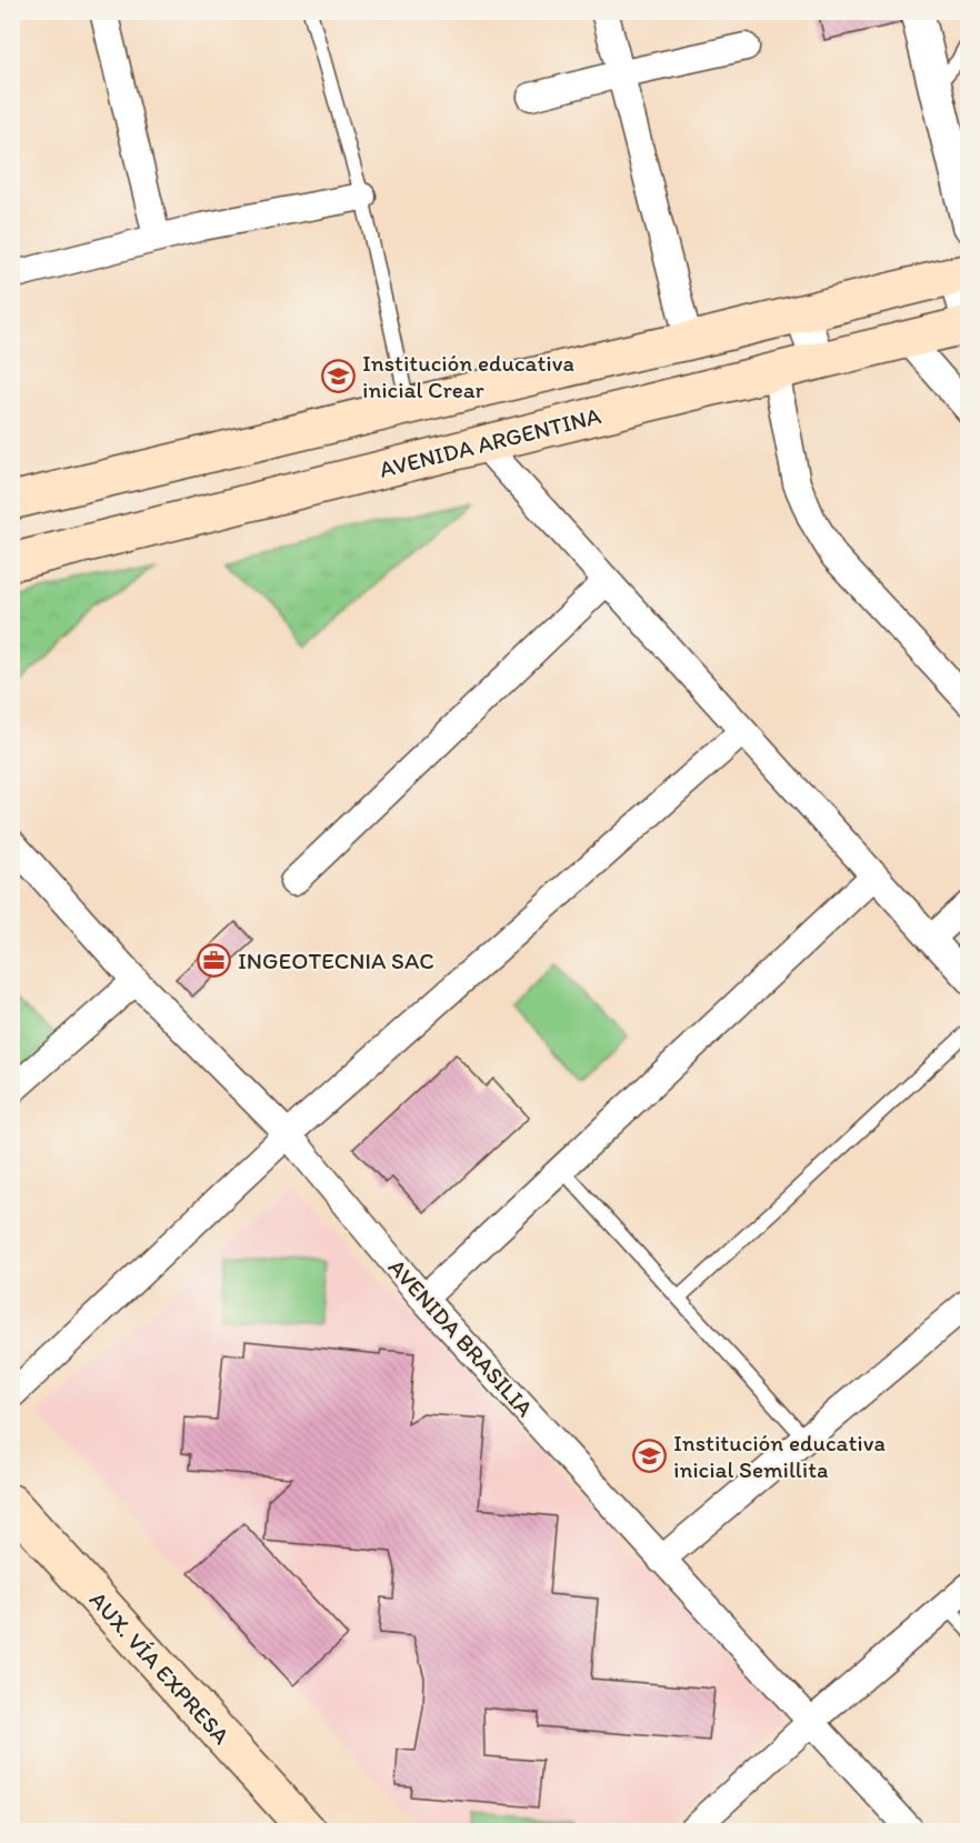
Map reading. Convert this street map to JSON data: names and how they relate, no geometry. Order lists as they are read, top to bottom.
{
  "streets": {
    "main road": ["AVENIDA ARGENTINA", "AUX. VÍA EXPRESA"],
    "street": ["AVENIDA BRASILIA"]
  },
  "places": {
    "school or university": ["Institución educativa inicial Crear", "Institución educativa inicial Semillita"],
    "office": ["INGEOTECNIA SAC"]
  }
}
